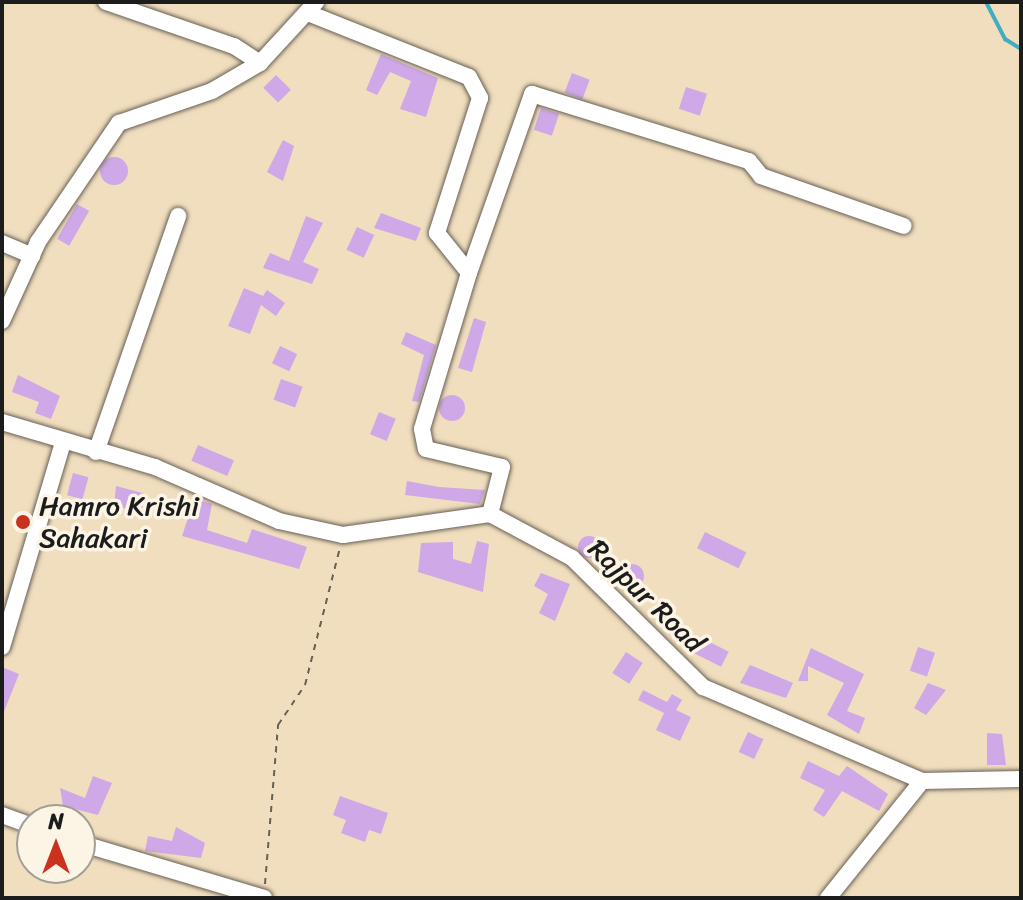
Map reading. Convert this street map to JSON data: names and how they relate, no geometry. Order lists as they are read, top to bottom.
{
  "streets": {
    "street": ["Rajpur Road"]
  },
  "places": ["Hamro Krishi Sahakari"],
  "north": "top"
}
